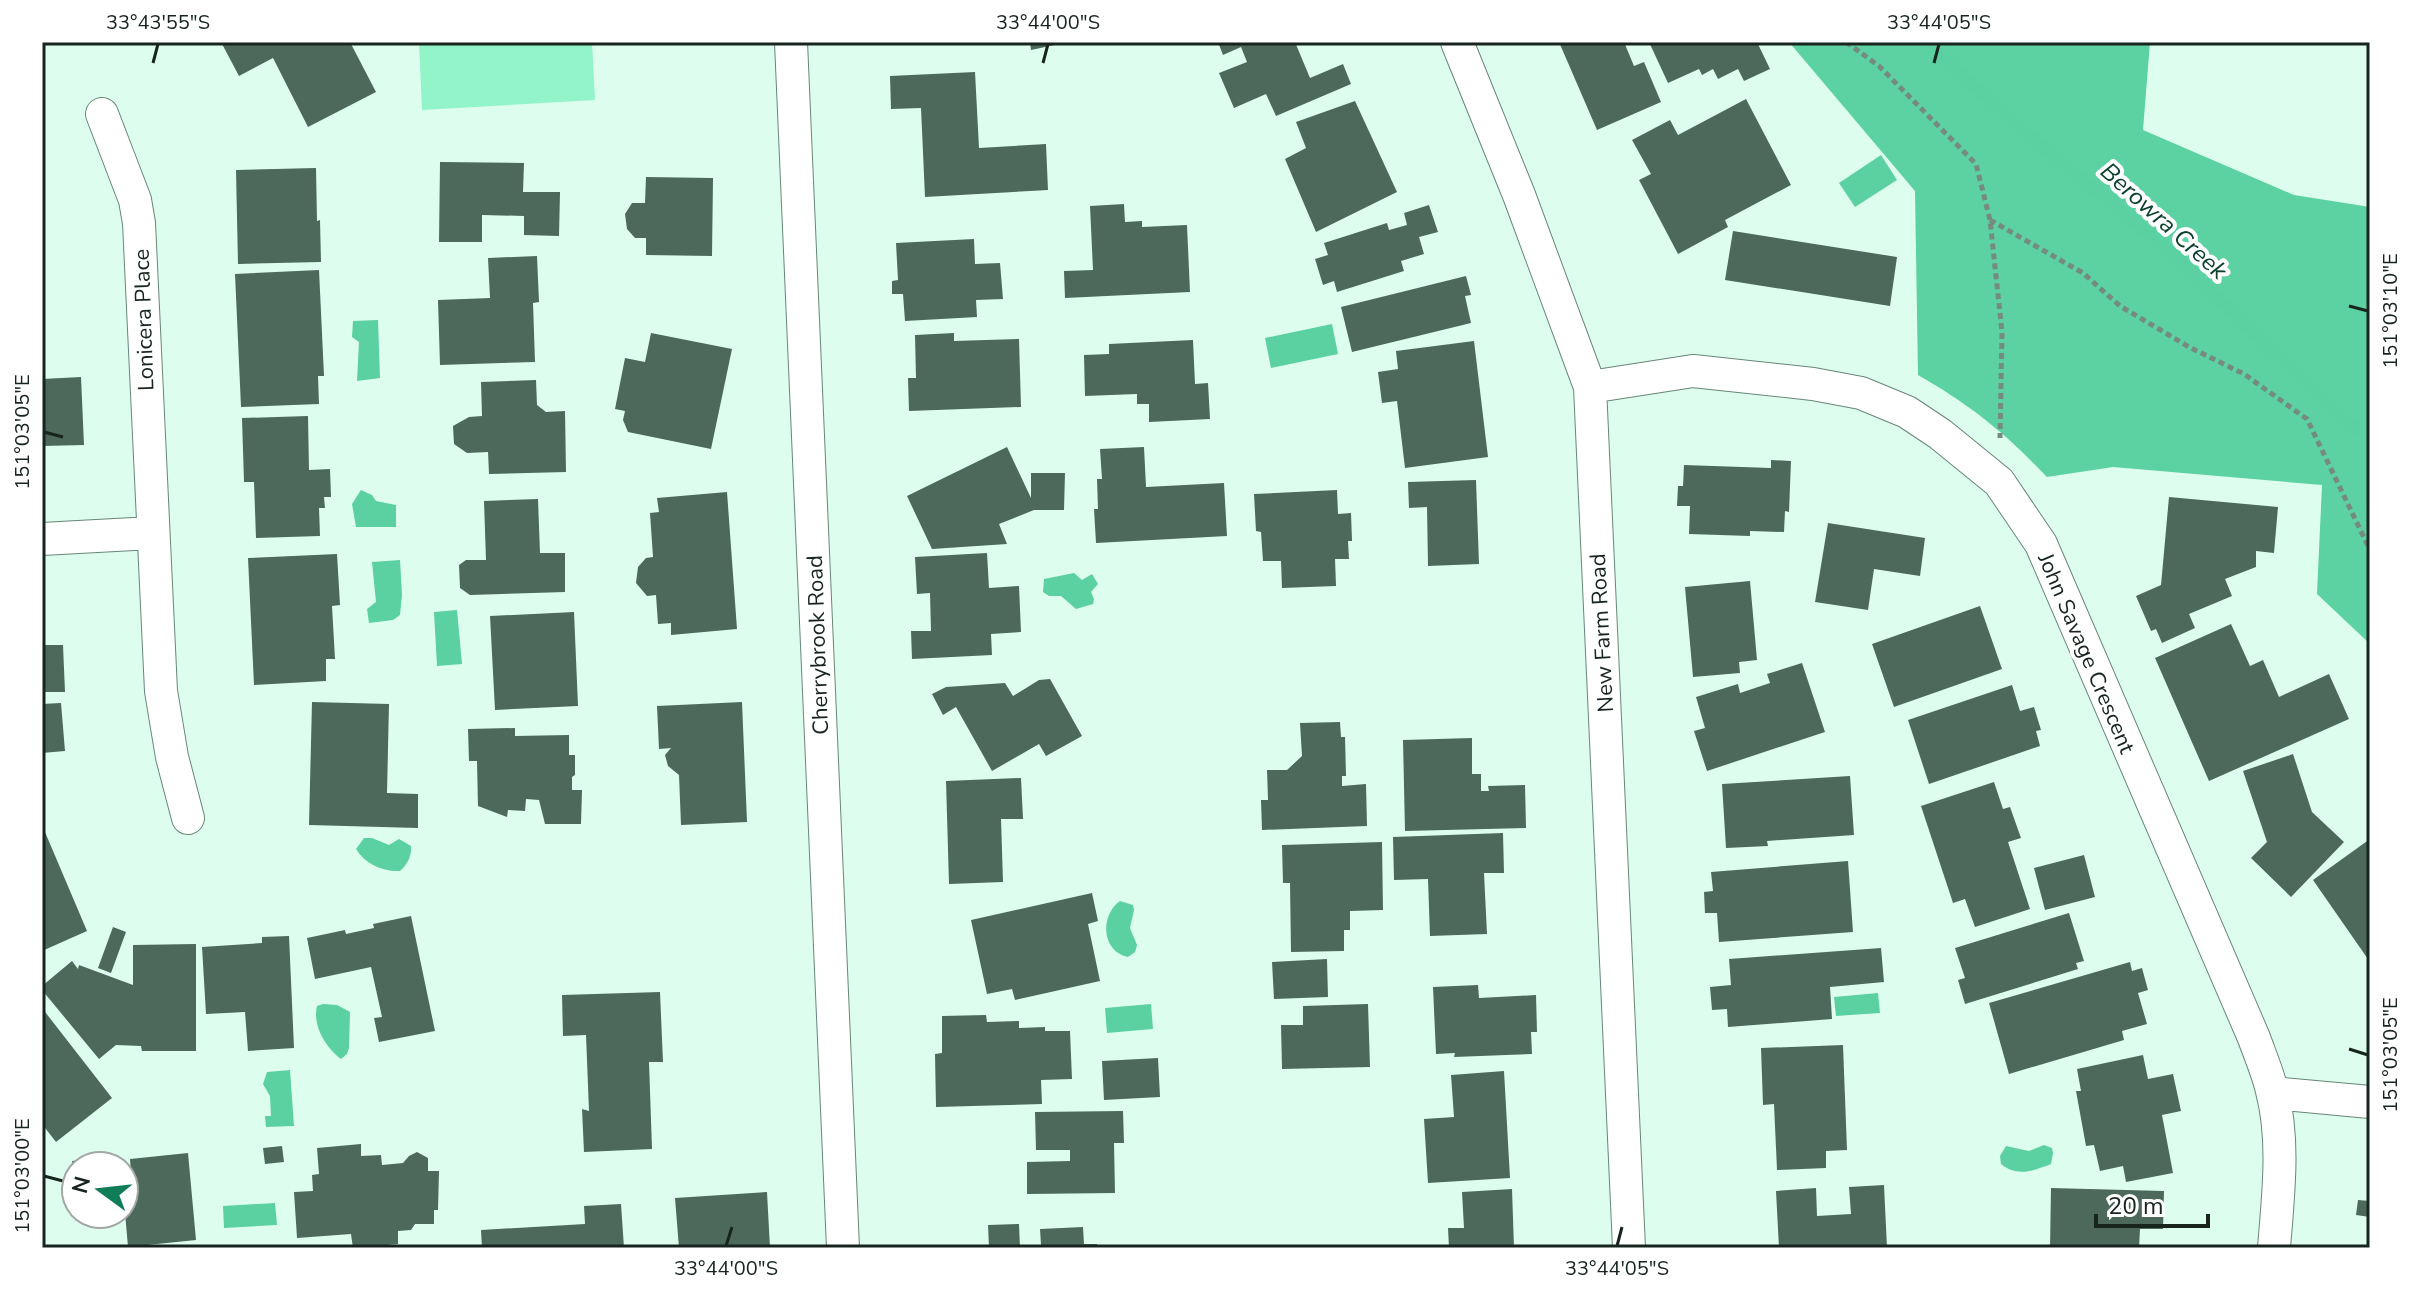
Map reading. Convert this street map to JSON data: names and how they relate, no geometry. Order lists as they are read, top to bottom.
{
  "streets": {
    "street": [
      "Lonicera Place",
      "New Farm Road",
      "Cherrybrook Road",
      "John Savage Crescent"
    ]
  },
  "crossings": [
    ["New Farm Road", "John Savage Crescent"]
  ],
  "water": ["Berowra Creek"],
  "scale_bar": "20 m",
  "north": "left",
  "coordinates": [
    "33°43'55\"S",
    "33°44'00\"S",
    "33°44'05\"S",
    "151°03'10\"E",
    "151°03'05\"E",
    "151°03'00\"E"
  ]
}
